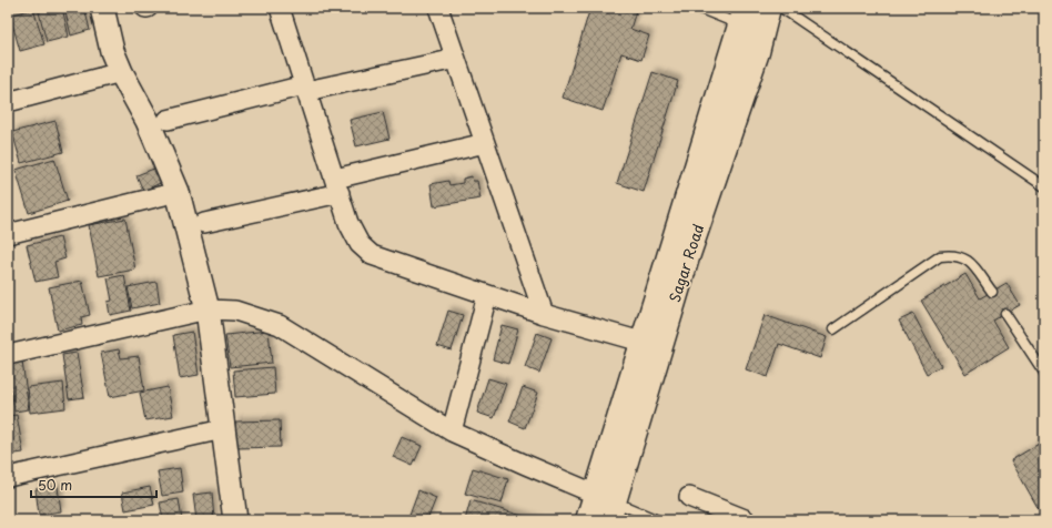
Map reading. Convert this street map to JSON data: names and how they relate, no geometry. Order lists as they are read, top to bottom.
{
  "streets": {
    "highway": ["Sagar Road"]
  },
  "scale_bar": "50 m"
}
